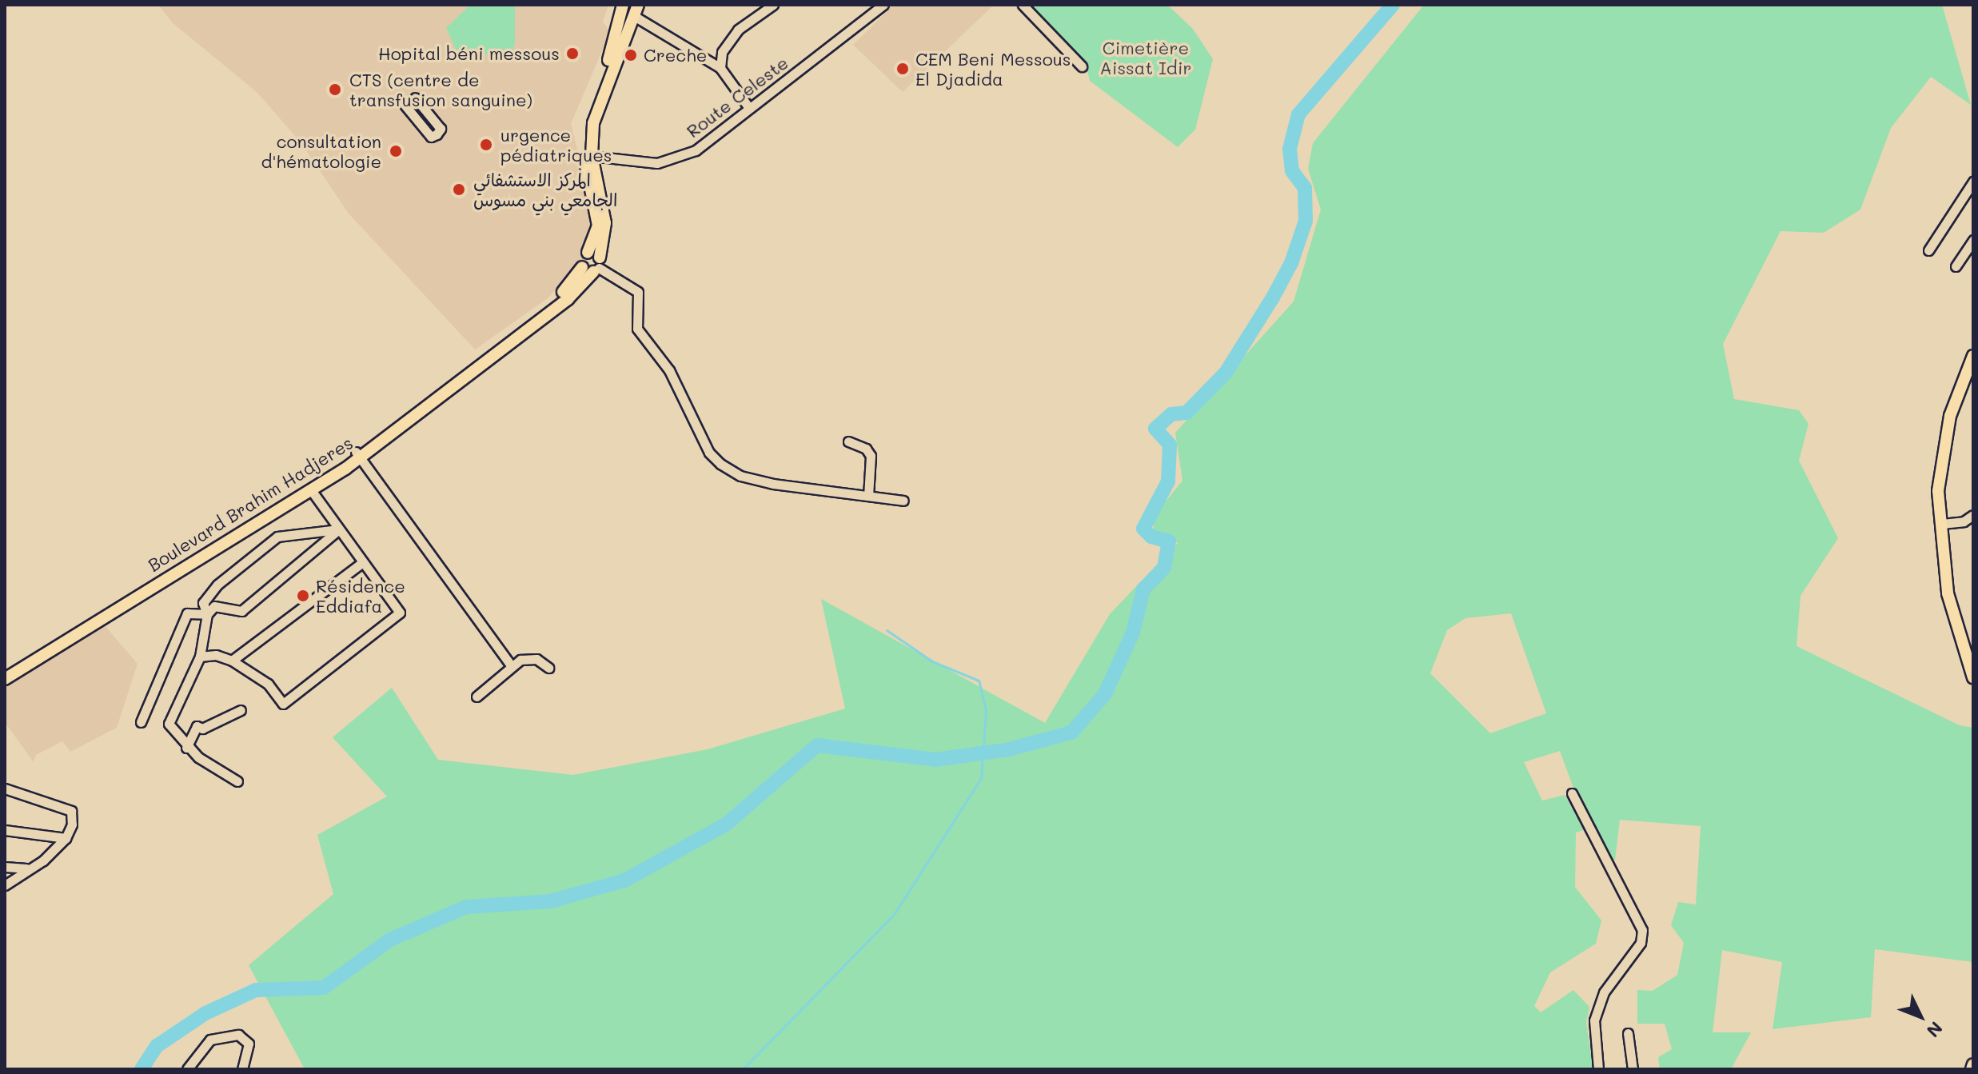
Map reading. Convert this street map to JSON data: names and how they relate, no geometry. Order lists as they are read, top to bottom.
{
  "streets": {
    "main road": ["Boulevard Brahim Hadjeres"],
    "street": ["Route Celeste"]
  },
  "parks": ["Cimetière Aissat Idir"],
  "places": [
    "Hopital béni messous",
    "Creche",
    "CEM Beni Messous El Djadida",
    "CTS (centre de transfusion sanguine)",
    "urgence pédiatriques",
    "consultation d'hématologie",
    "المركز الاستشفائي الجامعي بني مسوس",
    "Résidence Eddiafa"
  ],
  "north": "bottom right"
}
